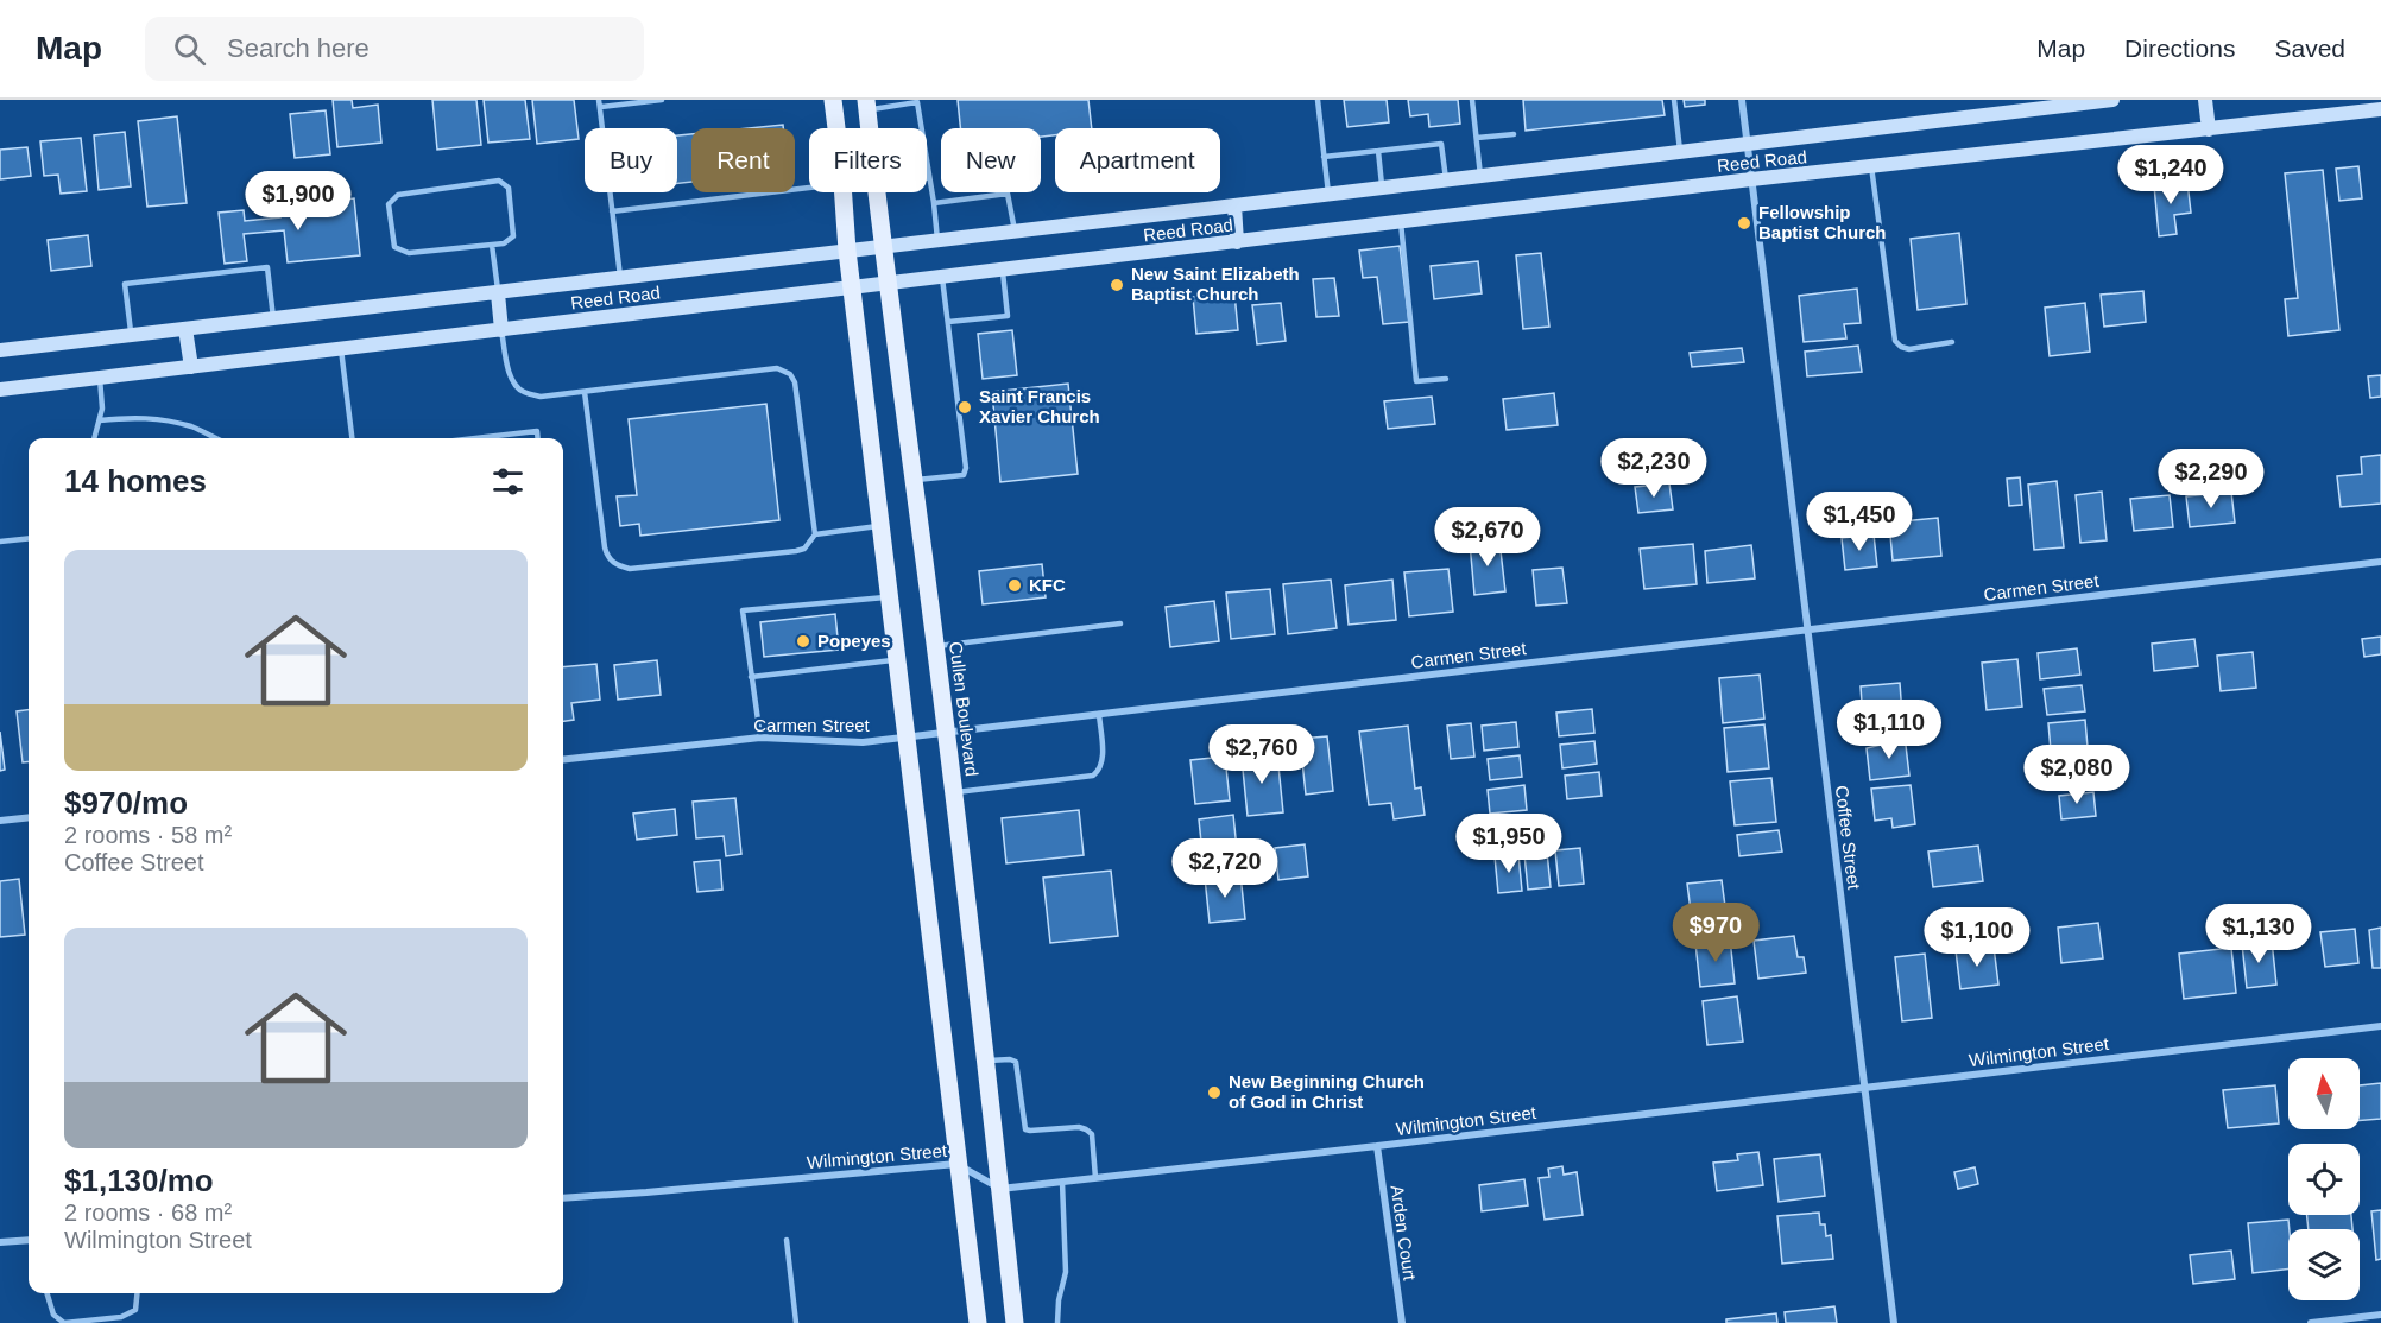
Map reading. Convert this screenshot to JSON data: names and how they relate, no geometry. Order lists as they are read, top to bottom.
{
  "streets": {
    "main road": ["Cullen Boulevard"],
    "street": [
      "Reed Road",
      "Carmen Street",
      "Coffee Street",
      "Wilmington Street",
      "Arden Court"
    ]
  },
  "crossings": [
    ["Reed Road", "Cullen Boulevard"],
    ["Reed Road", "Coffee Street"],
    ["Carmen Street", "Cullen Boulevard"],
    ["Carmen Street", "Coffee Street"],
    ["Cullen Boulevard", "Wilmington Street"],
    ["Coffee Street", "Wilmington Street"],
    ["Wilmington Street", "Arden Court"]
  ],
  "places": [
    "Fellowship Baptist Church",
    "New Saint Elizabeth Baptist Church",
    "Saint Francis Xavier Church",
    "KFC",
    "Popeyes",
    "New Beginning Church of God in Christ"
  ],
  "north": "top",
  "page": {
    "header": "Map",
    "search": "Search here",
    "nav": ["Map", "Directions", "Saved"],
    "chip": [
      "Buy",
      "Rent",
      "Filters",
      "New",
      "Apartment"
    ],
    "price": [
      "$1,240",
      "$1,900",
      "$2,230",
      "$2,290",
      "$1,450",
      "$2,670",
      "$1,110",
      "$2,760",
      "$2,080",
      "$1,950",
      "$2,720",
      "$970",
      "$1,130",
      "$1,100"
    ],
    "heading": "14 homes",
    "list": [
      {
        "name": "$970/mo",
        "note": "2 rooms · 58 m² · Coffee Street"
      },
      {
        "name": "$1,130/mo",
        "note": "2 rooms · 68 m² · Wilmington Street"
      }
    ]
  }
}
